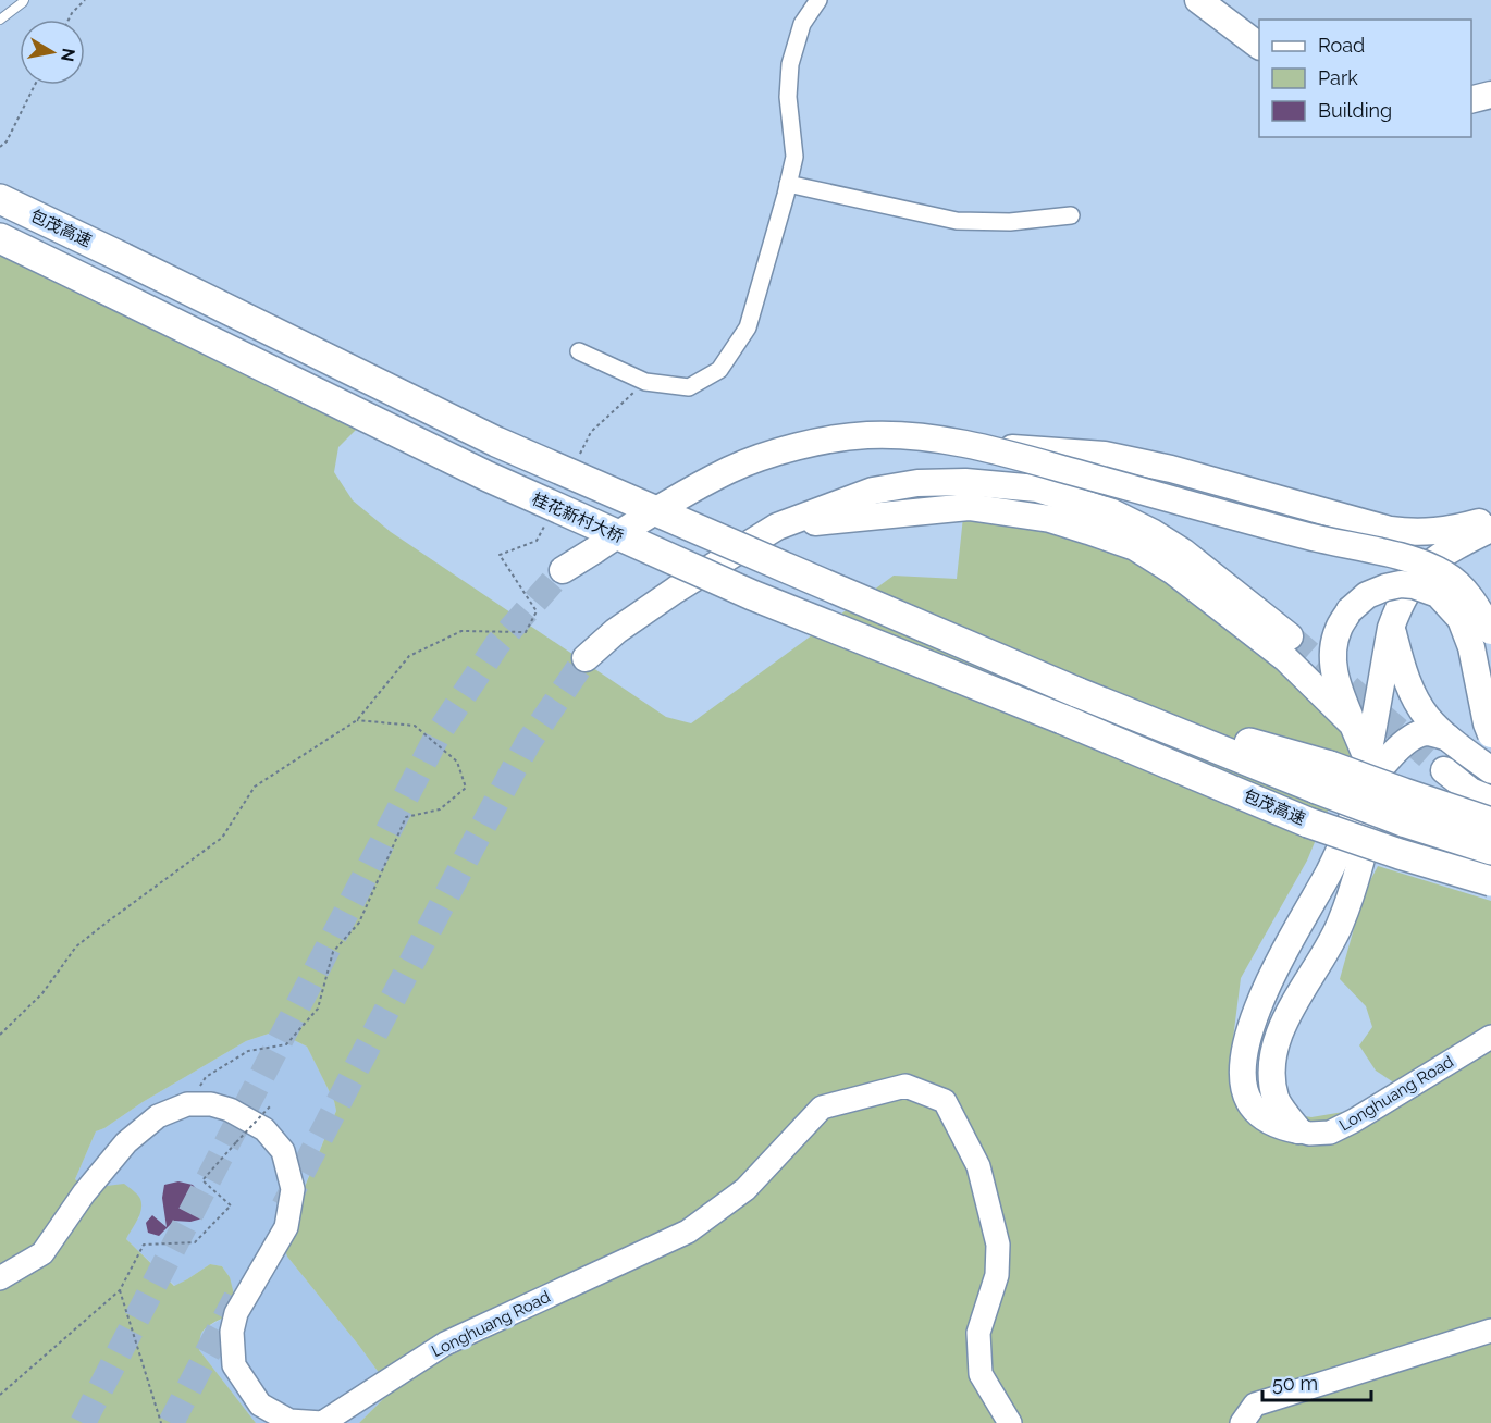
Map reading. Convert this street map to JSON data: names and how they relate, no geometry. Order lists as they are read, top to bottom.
{
  "streets": {
    "highway": ["包茂高速", "桂花新村大桥"],
    "main road": ["Longhuang Road"]
  },
  "crossings": [
    ["包茂高速", "桂花新村大桥"]
  ],
  "legend": ["Road", "Park", "Building"],
  "scale_bar": "50 m",
  "north": "right"
}
